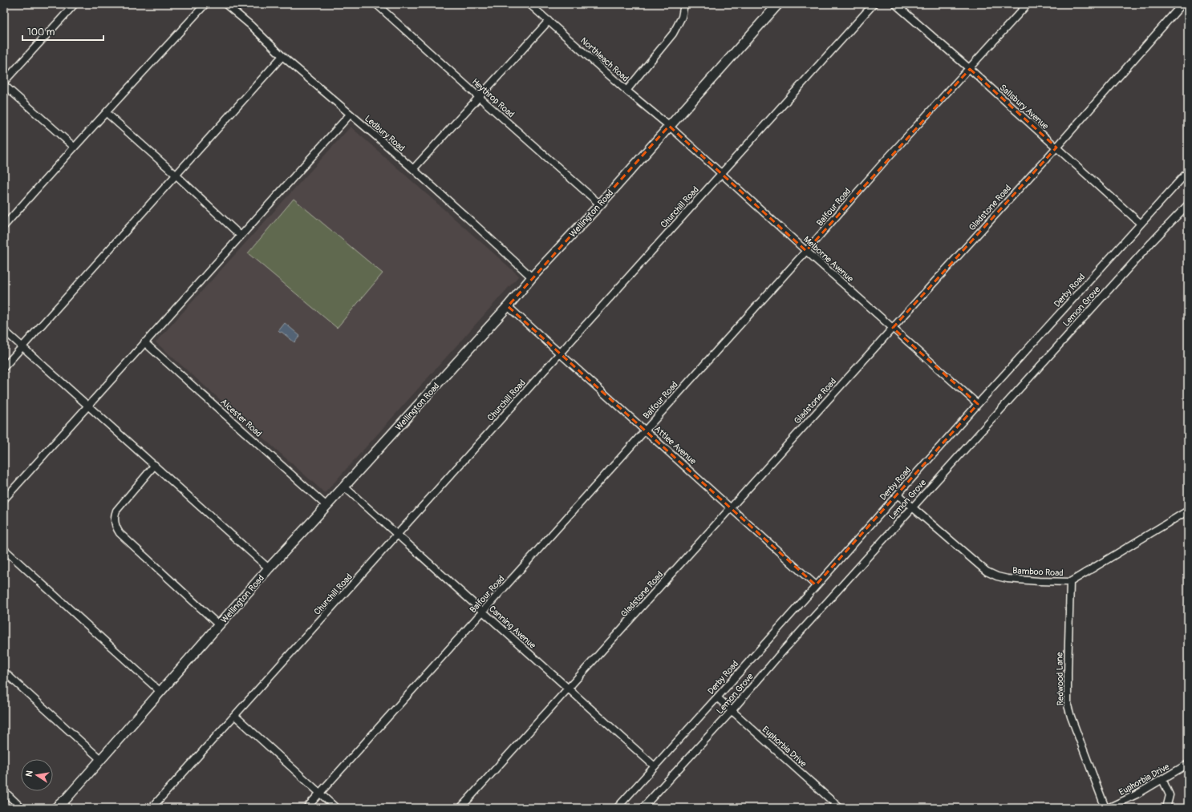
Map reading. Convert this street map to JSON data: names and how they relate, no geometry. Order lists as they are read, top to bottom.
{
  "streets": {
    "main road": ["Wellington Road"],
    "street": [
      "Northleach Road",
      "Heythrop Road",
      "Sallsbury Avenue",
      "Ledbury Road",
      "Churchill Road",
      "Balfour Road",
      "Gladstone Road",
      "Melborne Avenue",
      "Derby Road",
      "Lemon Grove",
      "Alcester Road",
      "Attlee Avenue",
      "Bamboo Road",
      "Canning Avenue",
      "Redwood Lane",
      "Euphorbia Drive"
    ]
  },
  "crossings": [
    ["Northleach Road", "Wellington Road"],
    ["Northleach Road", "Melborne Avenue"],
    ["Heythrop Road", "Wellington Road"],
    ["Sallsbury Avenue", "Balfour Road"],
    ["Sallsbury Avenue", "Gladstone Road"],
    ["Sallsbury Avenue", "Derby Road"],
    ["Ledbury Road", "Wellington Road"],
    ["Churchill Road", "Melborne Avenue"],
    ["Churchill Road", "Attlee Avenue"],
    ["Churchill Road", "Canning Avenue"],
    ["Balfour Road", "Melborne Avenue"],
    ["Balfour Road", "Attlee Avenue"],
    ["Balfour Road", "Canning Avenue"],
    ["Gladstone Road", "Melborne Avenue"],
    ["Gladstone Road", "Attlee Avenue"],
    ["Gladstone Road", "Canning Avenue"],
    ["Wellington Road", "Melborne Avenue"],
    ["Wellington Road", "Alcester Road"],
    ["Wellington Road", "Attlee Avenue"],
    ["Wellington Road", "Canning Avenue"],
    ["Melborne Avenue", "Derby Road"],
    ["Derby Road", "Attlee Avenue"],
    ["Derby Road", "Bamboo Road"],
    ["Derby Road", "Canning Avenue"],
    ["Derby Road", "Euphorbia Drive"],
    ["Lemon Grove", "Bamboo Road"],
    ["Lemon Grove", "Euphorbia Drive"],
    ["Bamboo Road", "Redwood Lane"],
    ["Redwood Lane", "Euphorbia Drive"]
  ],
  "scale_bar": "100 m",
  "north": "left"
}
